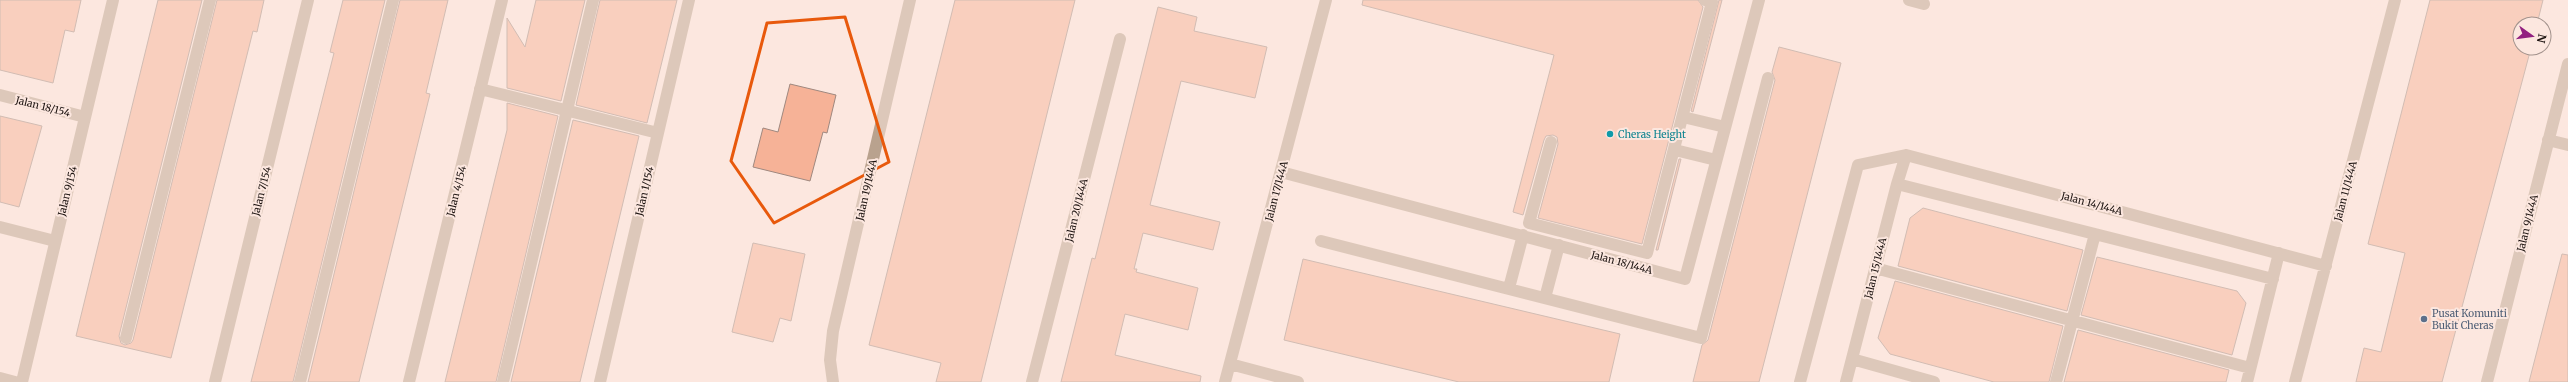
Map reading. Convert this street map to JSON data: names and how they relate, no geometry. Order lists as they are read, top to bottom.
{
  "streets": {
    "street": [
      "Jalan 18/154",
      "Jalan 19/144A",
      "Jalan 9/154",
      "Jalan 7/154",
      "Jalan 4/154",
      "Jalan 1/154",
      "Jalan 17/144A",
      "Jalan 11/144A",
      "Jalan 14/144A",
      "Jalan 20/144A",
      "Jalan 9/144A",
      "Jalan 18/144A",
      "Jalan 15/144A"
    ]
  },
  "crossings": [
    ["Jalan 18/154", "Jalan 9/154"],
    ["Jalan 17/144A", "Jalan 18/144A"],
    ["Jalan 11/144A", "Jalan 14/144A"],
    ["Jalan 14/144A", "Jalan 15/144A"]
  ],
  "places": ["Cheras Height", "Pusat Komuniti Bukit Cheras"],
  "north": "right"
}
